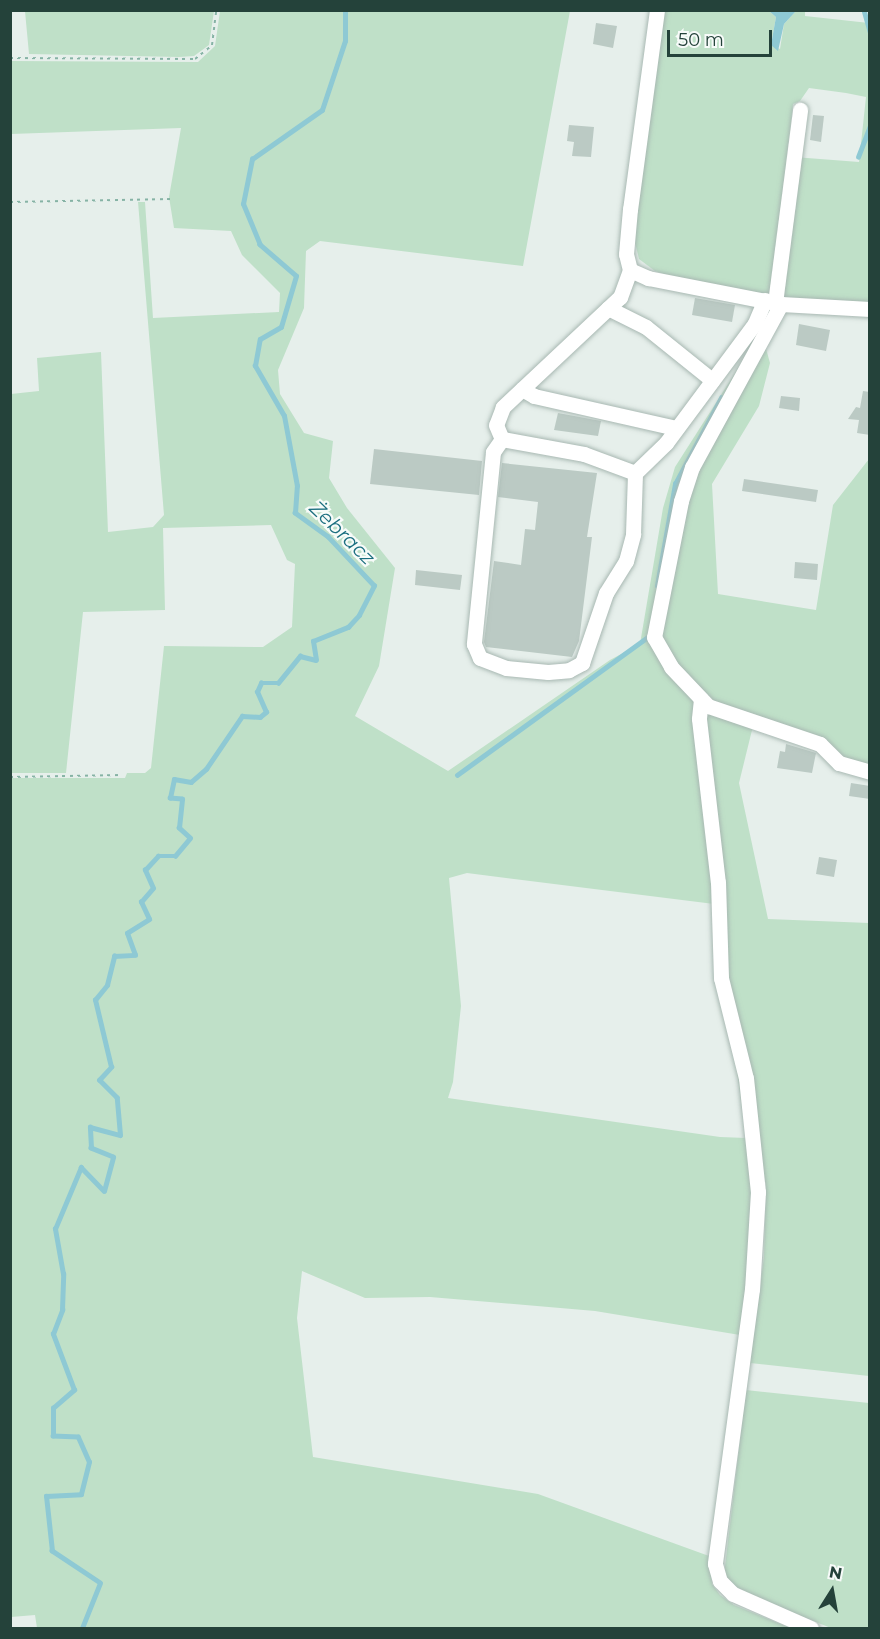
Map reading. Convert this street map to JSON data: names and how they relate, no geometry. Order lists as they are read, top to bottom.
{
  "water": ["Żebracz"],
  "scale_bar": "50 m",
  "north": "top"
}
